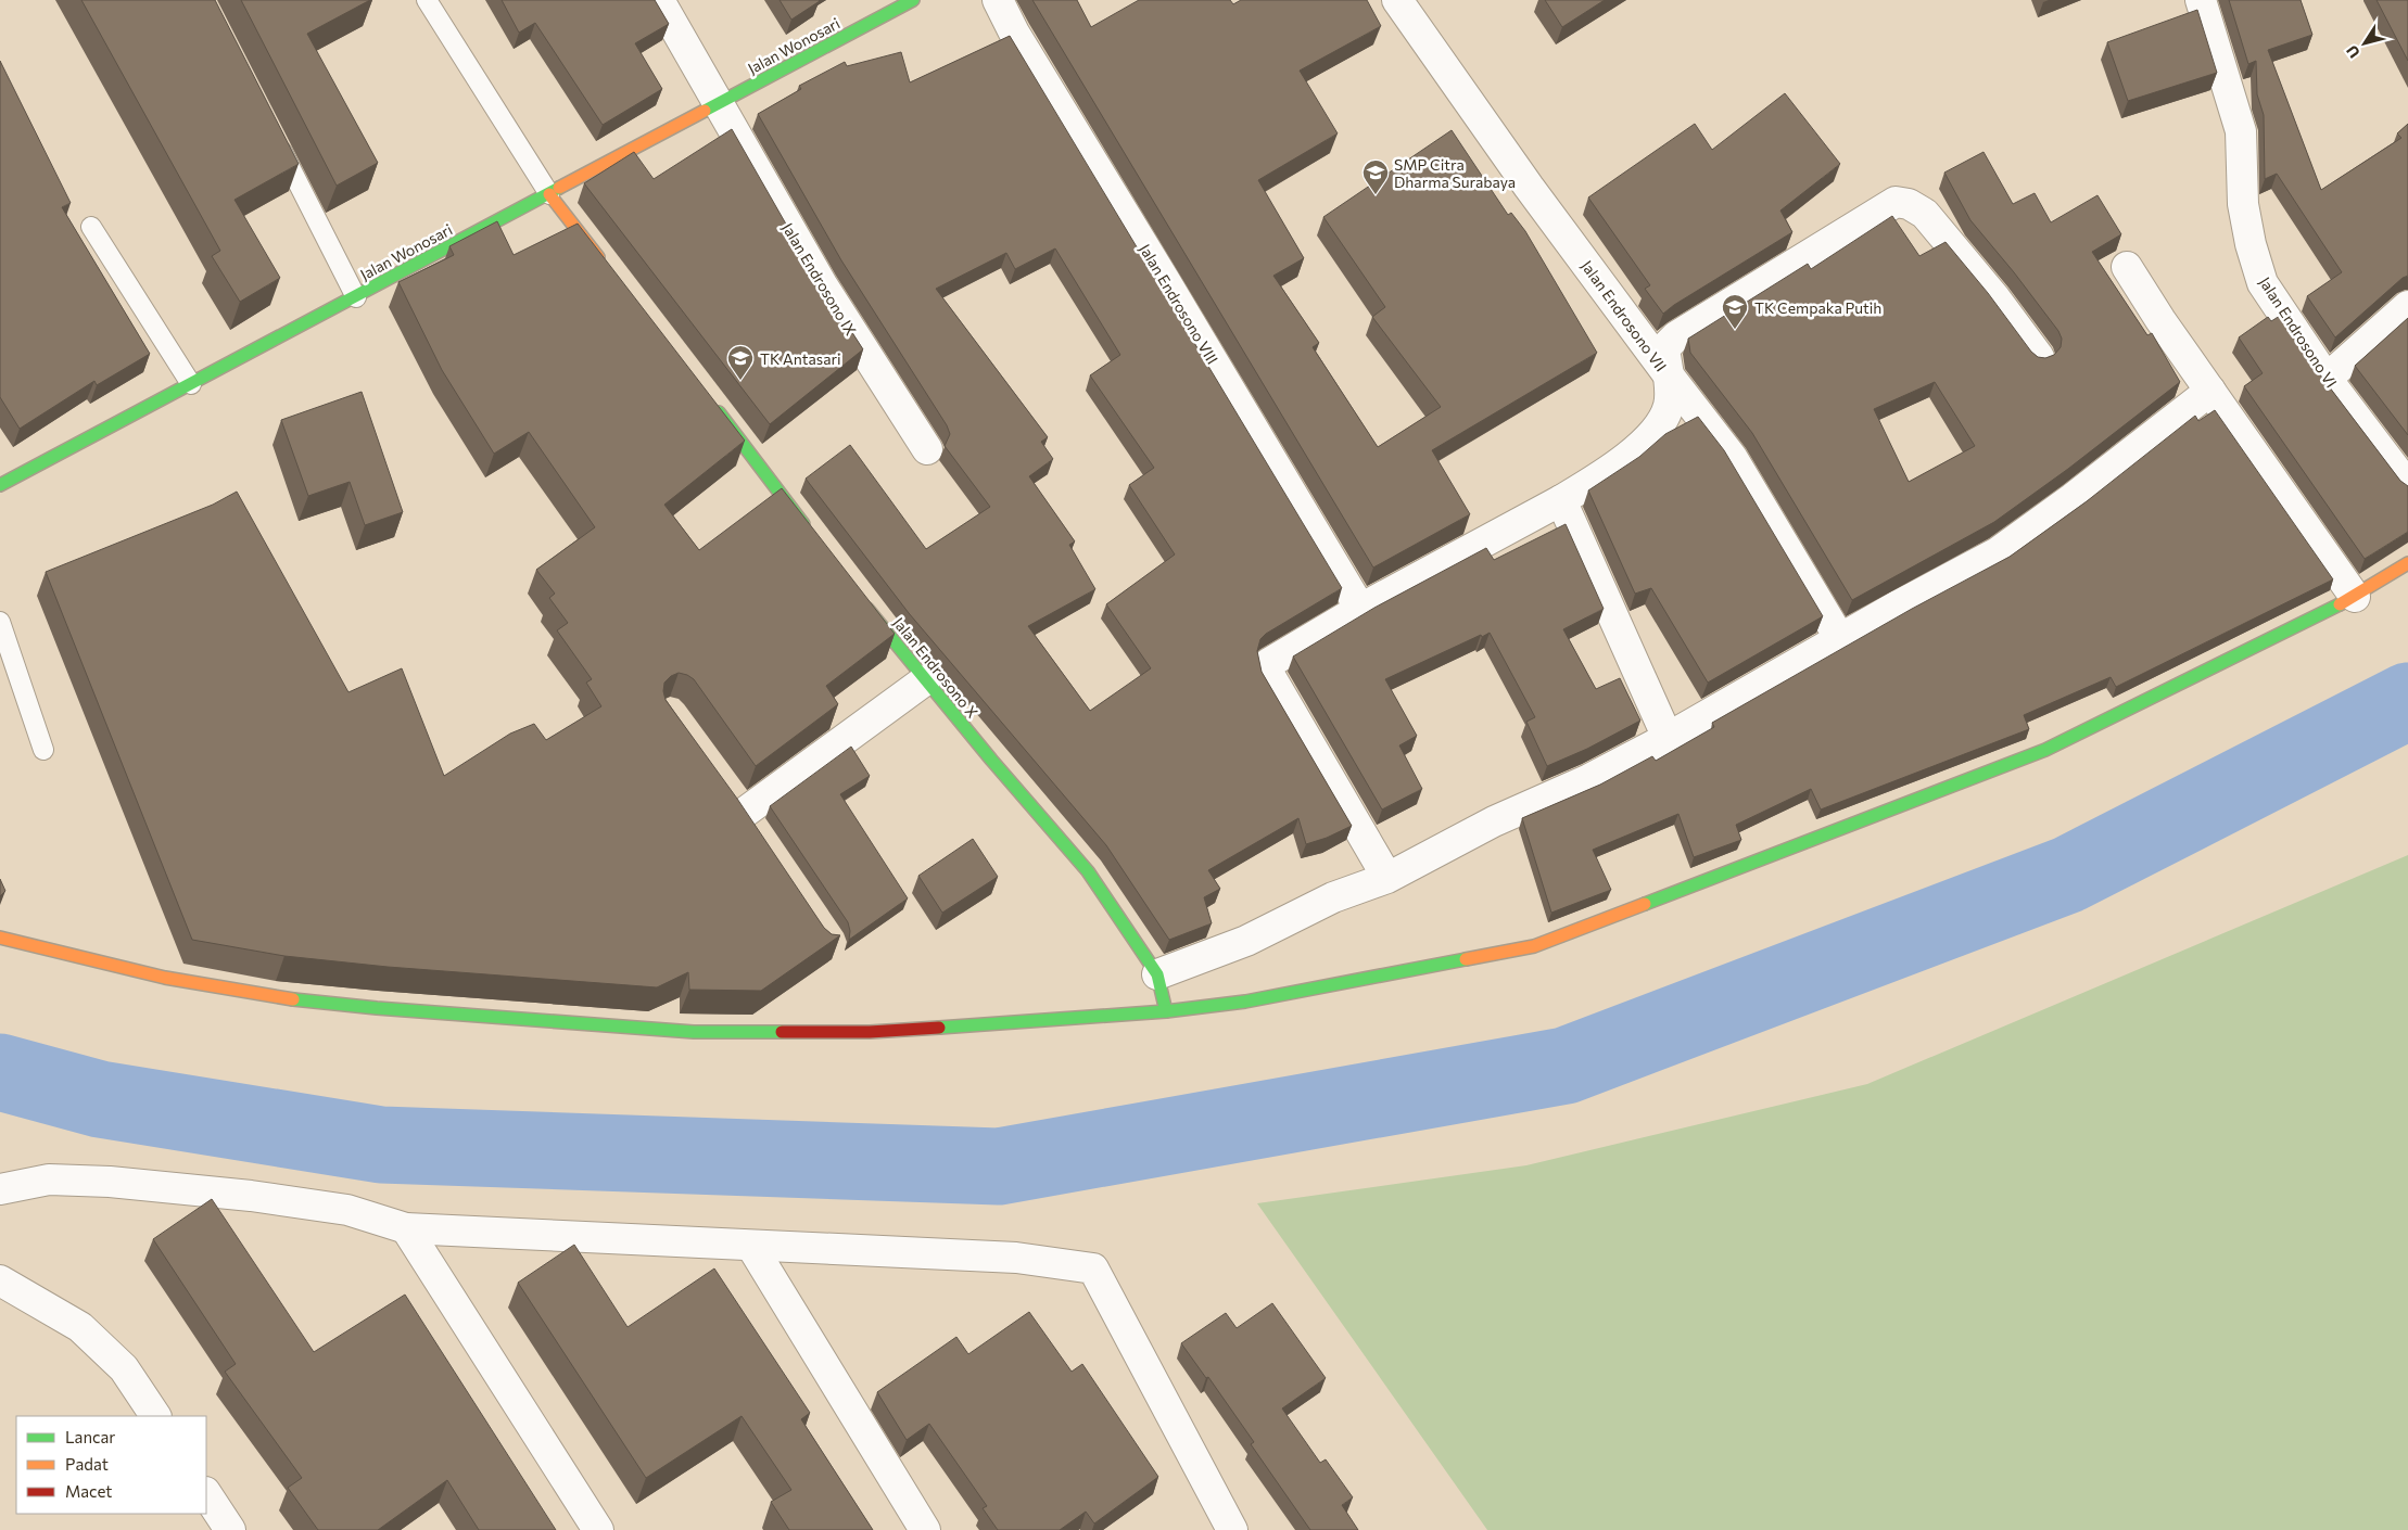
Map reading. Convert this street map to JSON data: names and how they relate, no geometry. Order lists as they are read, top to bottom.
{
  "streets": {
    "street": [
      "Jalan Wonosari",
      "Jalan Endrosono IX",
      "Jalan Endrosono VIII",
      "Jalan Endrosono VII",
      "Jalan Endrosono VI",
      "Jalan Endrosono X"
    ]
  },
  "crossings": [
    ["Jalan Wonosari", "Jalan Endrosono IX"]
  ],
  "places": {
    "school or university": ["SMP Citra Dharma Surabaya", "TK Cempaka Putih", "TK Antasari"]
  },
  "legend": ["Lancar", "Padat", "Macet"],
  "north": "bottom left"
}
